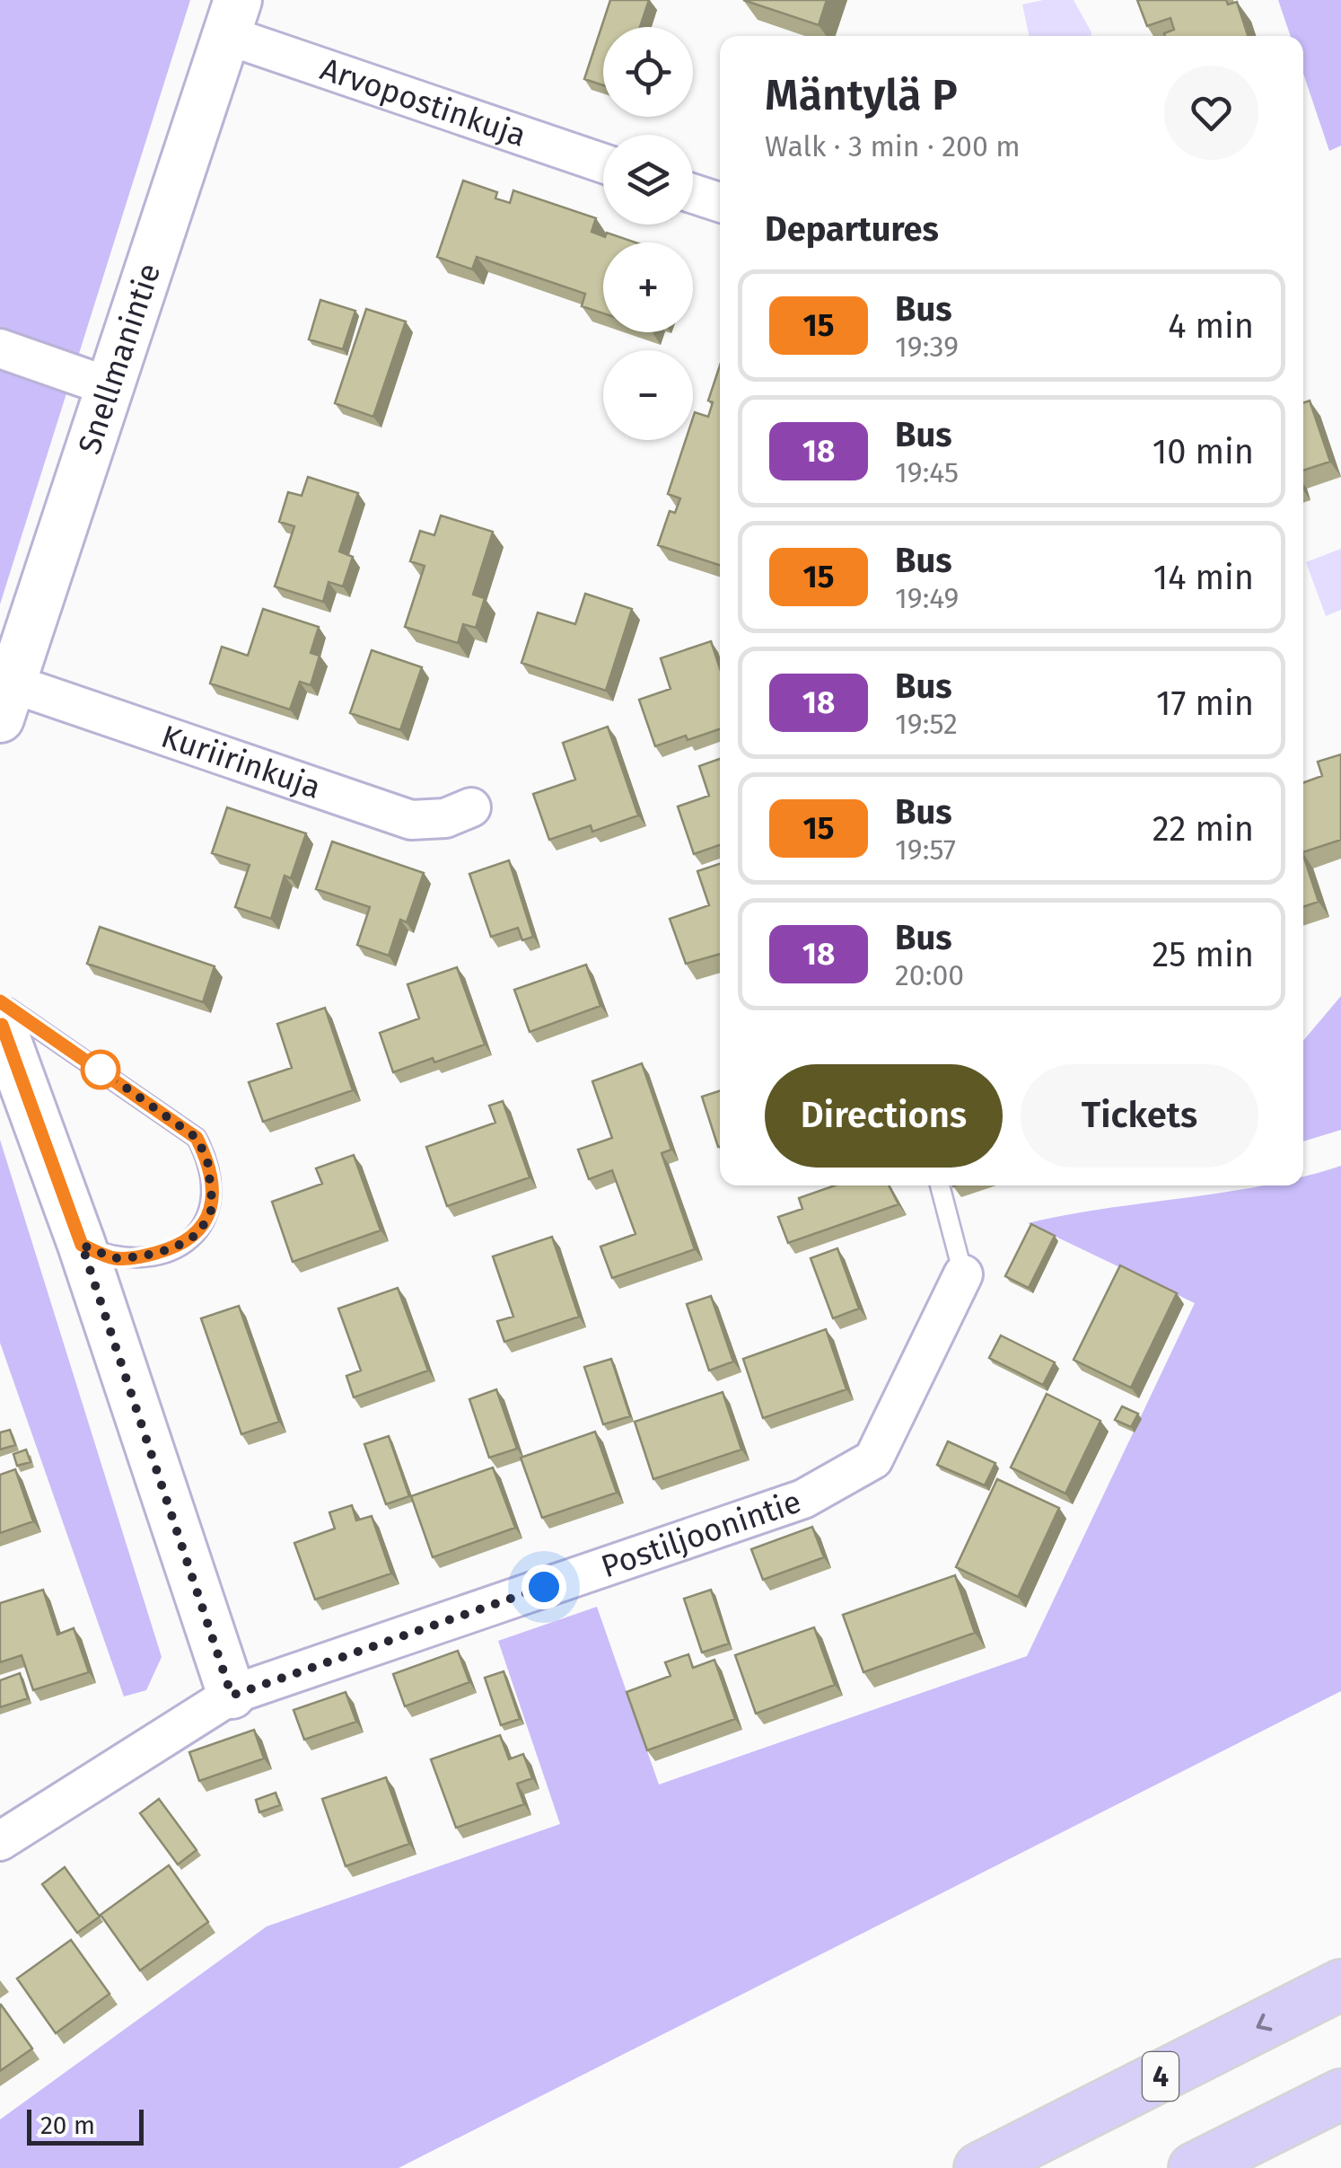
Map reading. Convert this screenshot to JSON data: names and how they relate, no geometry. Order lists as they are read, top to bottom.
{
  "streets": {
    "highway": ["4"],
    "street": [
      "Arvopostinkuja",
      "Snellmanintie",
      "Kuriirinkuja",
      "Postiljoonintie"
    ]
  },
  "crossings": [
    ["Arvopostinkuja", "Snellmanintie"],
    ["Snellmanintie", "Kuriirinkuja"]
  ],
  "lines": ["bus line 15"],
  "scale_bar": "20 m",
  "page": {
    "map_buttons": ["+", "−"],
    "heading": [
      ["Mäntylä P", "Walk · 3 min · 200 m"],
      "Departures"
    ],
    "list": [
      {
        "mark": "15",
        "name": "Bus",
        "note": "19:39",
        "value": "4 min"
      },
      {
        "mark": "18",
        "name": "Bus",
        "note": "19:45",
        "value": "10 min"
      },
      {
        "mark": "15",
        "name": "Bus",
        "note": "19:49",
        "value": "14 min"
      },
      {
        "mark": "18",
        "name": "Bus",
        "note": "19:52",
        "value": "17 min"
      },
      {
        "mark": "15",
        "name": "Bus",
        "note": "19:57",
        "value": "22 min"
      },
      {
        "mark": "18",
        "name": "Bus",
        "note": "20:00",
        "value": "25 min"
      }
    ],
    "buttons": ["Directions", "Tickets"],
    "scale": "20 m"
  }
}
